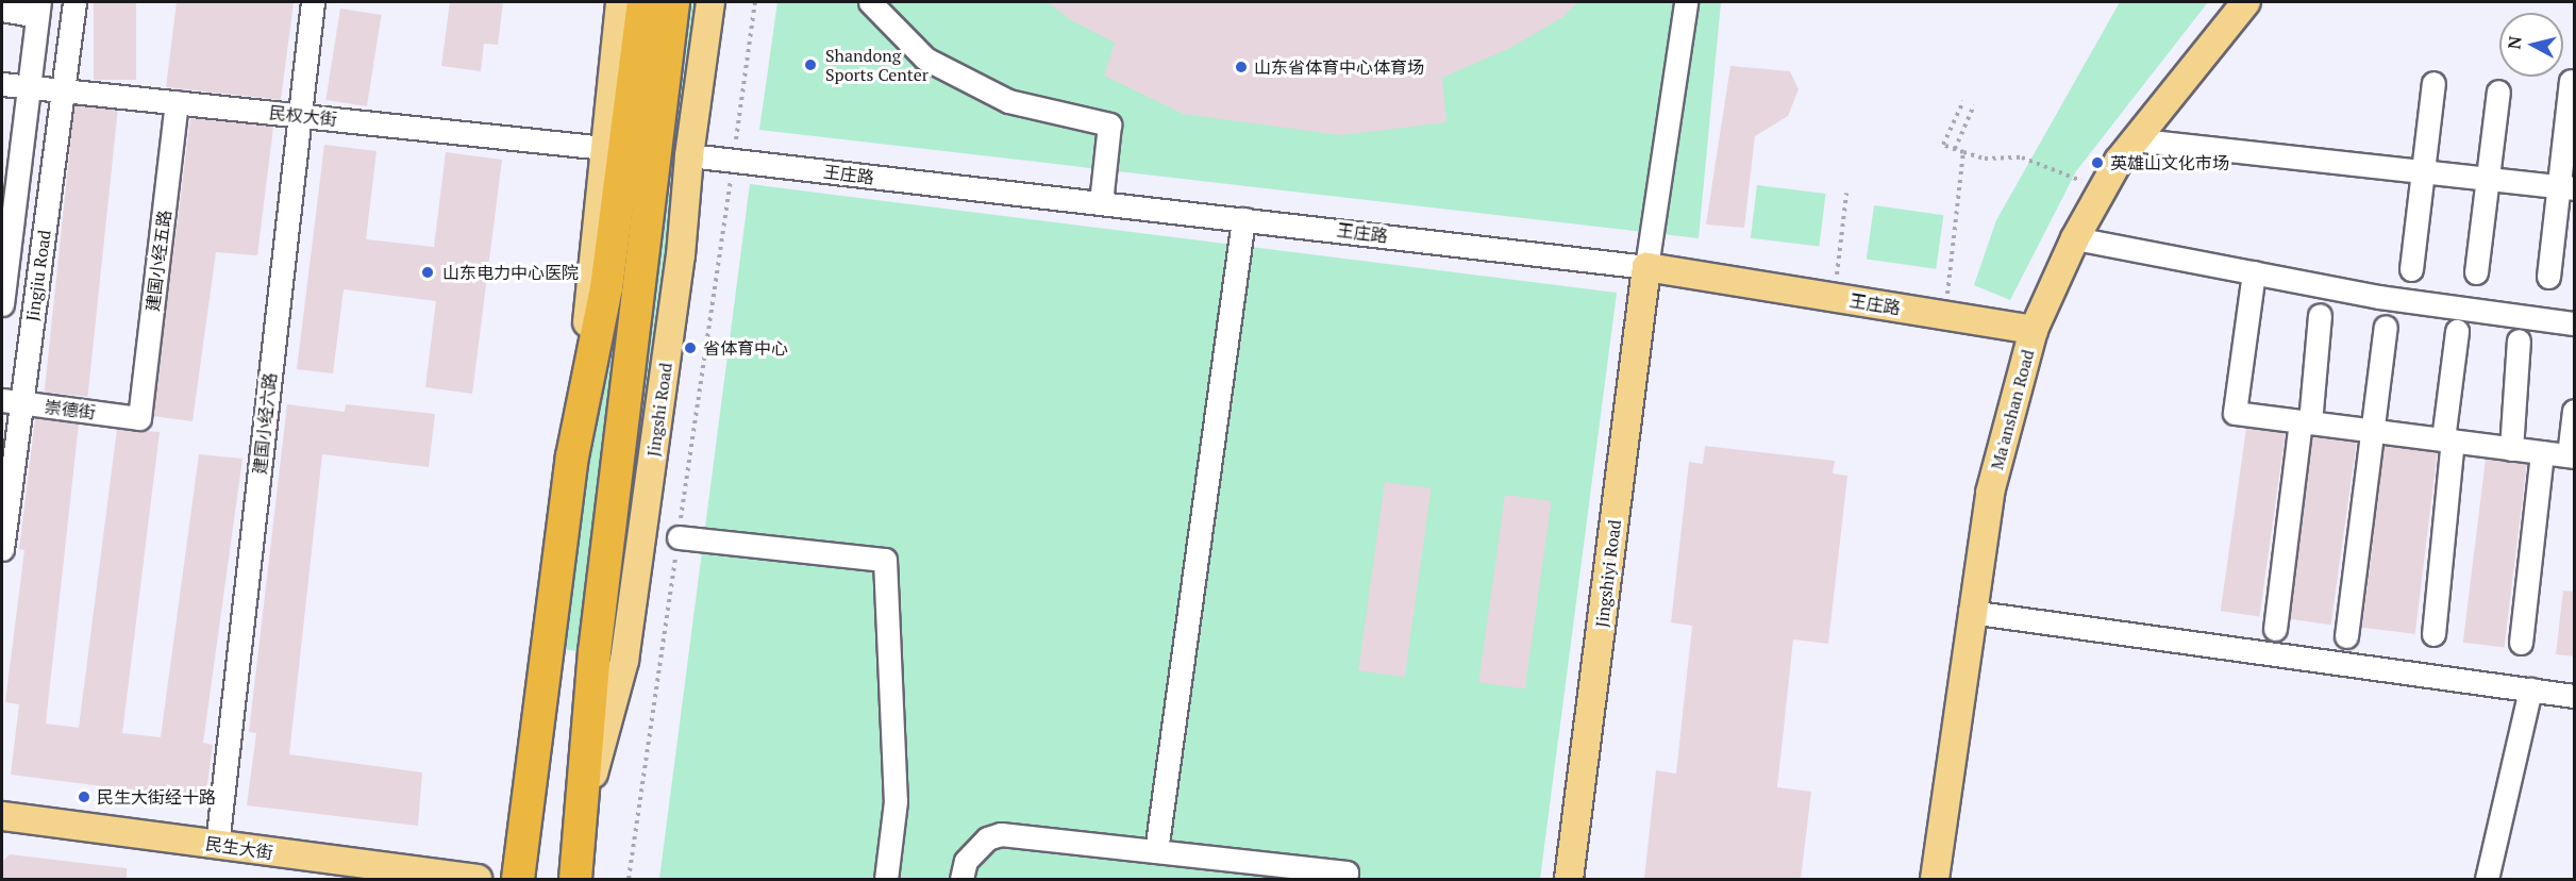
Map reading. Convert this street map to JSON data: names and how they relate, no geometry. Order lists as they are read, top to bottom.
{
  "streets": {
    "highway": ["Jingshi Road"],
    "main road": [
      "王庄路",
      "Ma'anshan Road",
      "Jingshiyi Road",
      "民生大街"
    ],
    "street": [
      "民权大街",
      "建国小经五路",
      "Jingjiu Road",
      "崇德街",
      "建国小经六路"
    ]
  },
  "crossings": [
    ["民权大街", "建国小经五路"],
    ["民权大街", "Jingjiu Road"],
    ["民权大街", "建国小经六路"],
    ["王庄路", "Jingshi Road"],
    ["王庄路", "Ma'anshan Road"],
    ["王庄路", "Jingshiyi Road"],
    ["建国小经五路", "崇德街"],
    ["Jingjiu Road", "崇德街"],
    ["建国小经六路", "民生大街"]
  ],
  "places": [
    "Shandong Sports Center",
    "山东省体育中心体育场",
    "英雄山文化市场",
    "山东电力中心医院",
    "省体育中心",
    "民生大街经十路"
  ],
  "north": "left"
}
